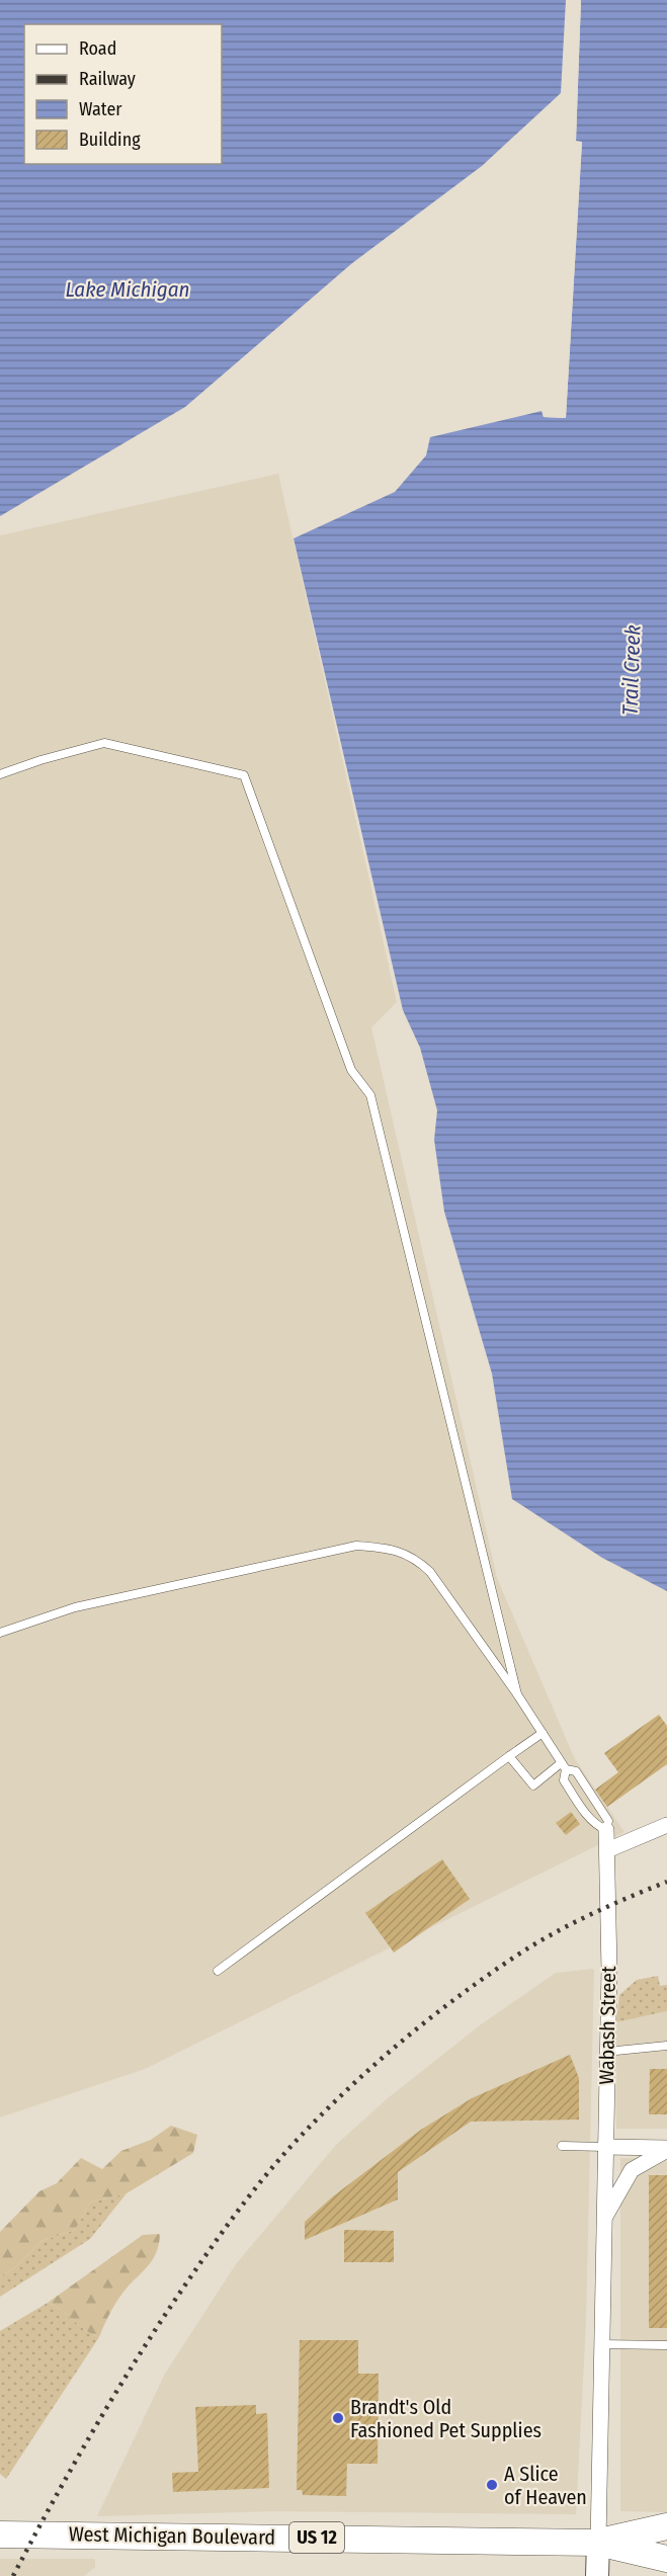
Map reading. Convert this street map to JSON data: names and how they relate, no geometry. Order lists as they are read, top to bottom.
{
  "streets": {
    "main road": ["West Michigan Boulevard", "US 12"],
    "street": ["Wabash Street"]
  },
  "crossings": [
    ["Wabash Street", "West Michigan Boulevard"]
  ],
  "water": ["Lake Michigan", "Trail Creek"],
  "places": ["Brandt's Old Fashioned Pet Supplies", "A Slice of Heaven"],
  "legend": [
    "Road",
    "Railway",
    "Water",
    "Building"
  ]
}
